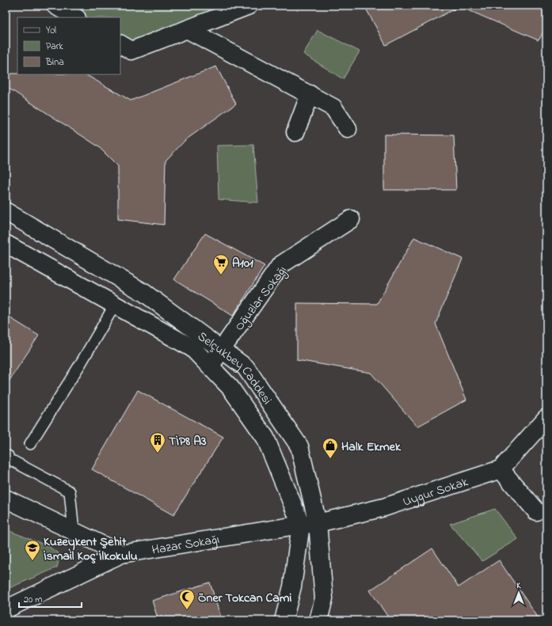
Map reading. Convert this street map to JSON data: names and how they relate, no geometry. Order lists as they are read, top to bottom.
{
  "streets": {
    "street": [
      "Oğuzlar Sokağı",
      "Selçukbey Caddesi",
      "Uygur Sokak",
      "Hazar Sokağı"
    ]
  },
  "crossings": [
    ["Oğuzlar Sokağı", "Selçukbey Caddesi"],
    ["Selçukbey Caddesi", "Uygur Sokak"],
    ["Selçukbey Caddesi", "Hazar Sokağı"],
    ["Uygur Sokak", "Hazar Sokağı"]
  ],
  "places": {
    "supermarket": ["A101"],
    "building": ["TİP8 A3"],
    "shop": ["Halk Ekmek"],
    "school or university": ["Kuzeykent Şehit İsmail Koç İlkokulu"],
    "mosque": ["Öner Tokcan Cami"]
  },
  "legend": ["Yol", "Park", "Bina"],
  "scale_bar": "20 m",
  "north": "top"
}
